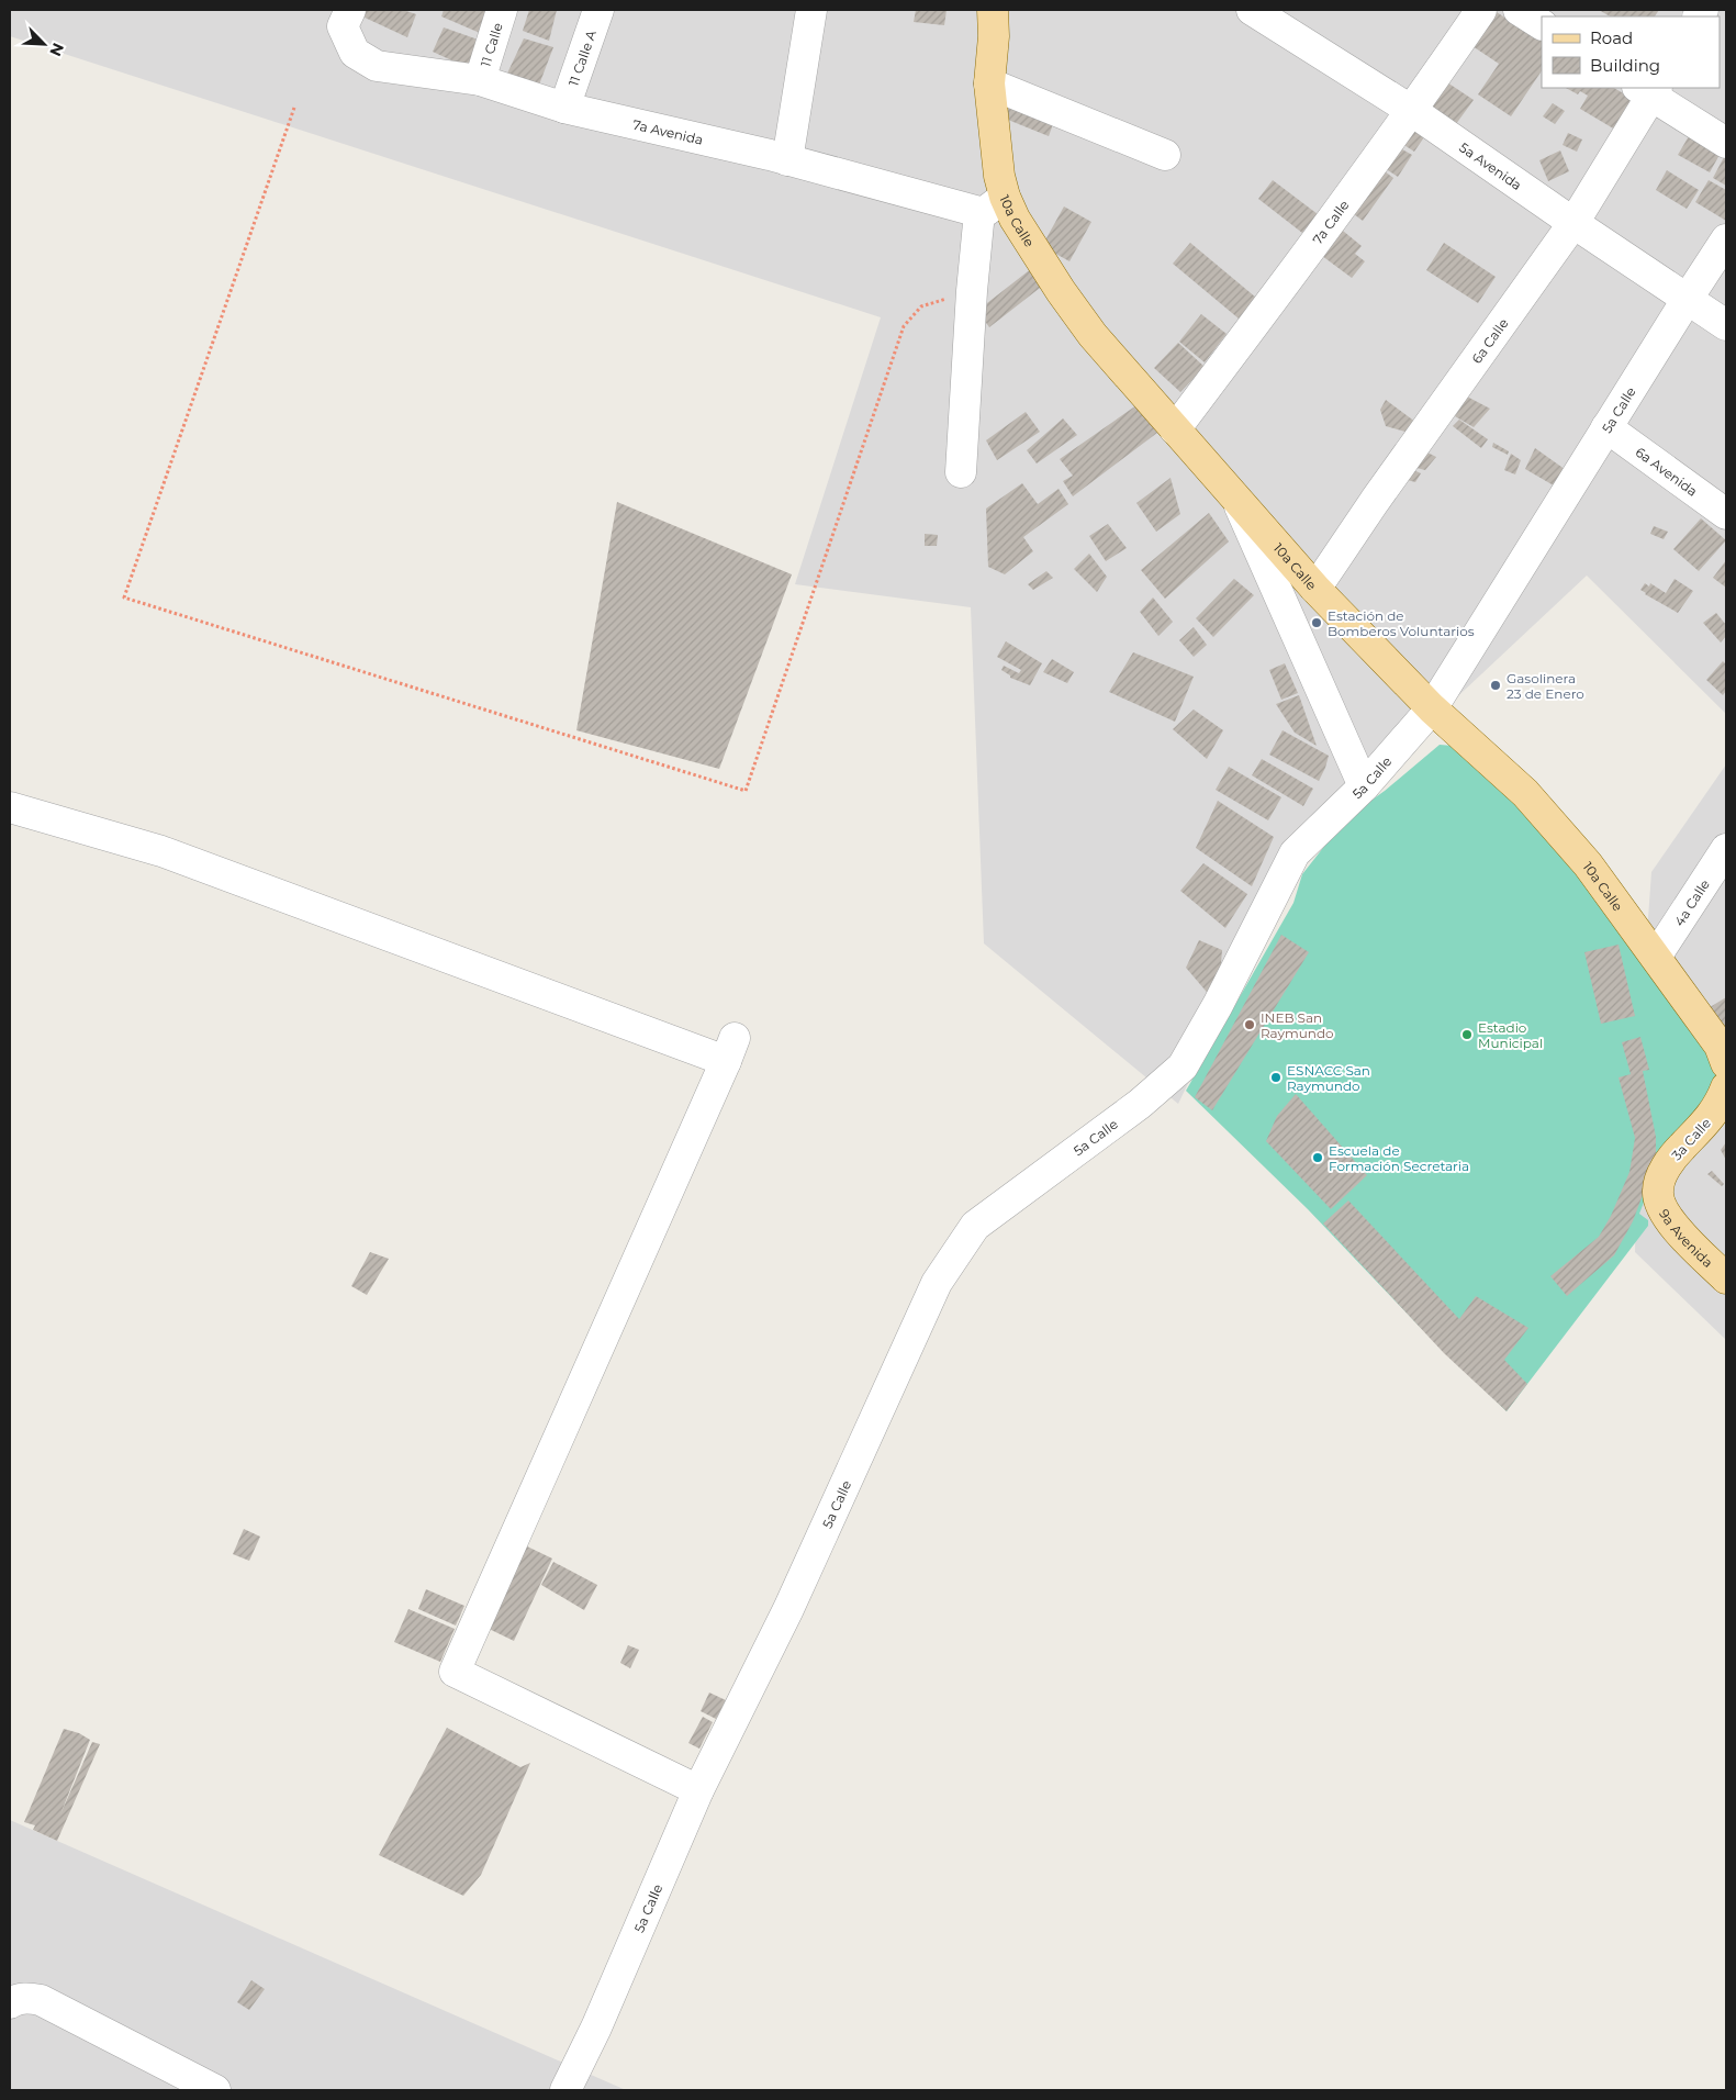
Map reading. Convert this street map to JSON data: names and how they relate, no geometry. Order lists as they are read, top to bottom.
{
  "streets": {
    "main road": ["10a Calle", "3a Calle", "9a Avenida"],
    "street": [
      "11 Calle",
      "11 Calle A",
      "7a Avenida",
      "5a Avenida",
      "7a Calle",
      "6a Calle",
      "5a Calle",
      "6a Avenida",
      "4a Calle"
    ]
  },
  "crossings": [
    ["11 Calle", "7a Avenida"],
    ["11 Calle A", "7a Avenida"],
    ["7a Avenida", "10a Calle"],
    ["5a Avenida", "7a Calle"],
    ["5a Avenida", "6a Calle"],
    ["5a Avenida", "5a Calle"],
    ["10a Calle", "7a Calle"],
    ["10a Calle", "6a Calle"],
    ["10a Calle", "5a Calle"],
    ["10a Calle", "4a Calle"],
    ["5a Calle", "6a Avenida"],
    ["3a Calle", "9a Avenida"]
  ],
  "places": [
    "Estación de Bomberos Voluntarios",
    "Gasolinera 23 de Enero",
    "INEB San Raymundo",
    "Estadio Municipal",
    "ESNACC San Raymundo",
    "Escuela de Formación Secretaria"
  ],
  "legend": ["Road", "Building"],
  "north": "bottom right"
}
